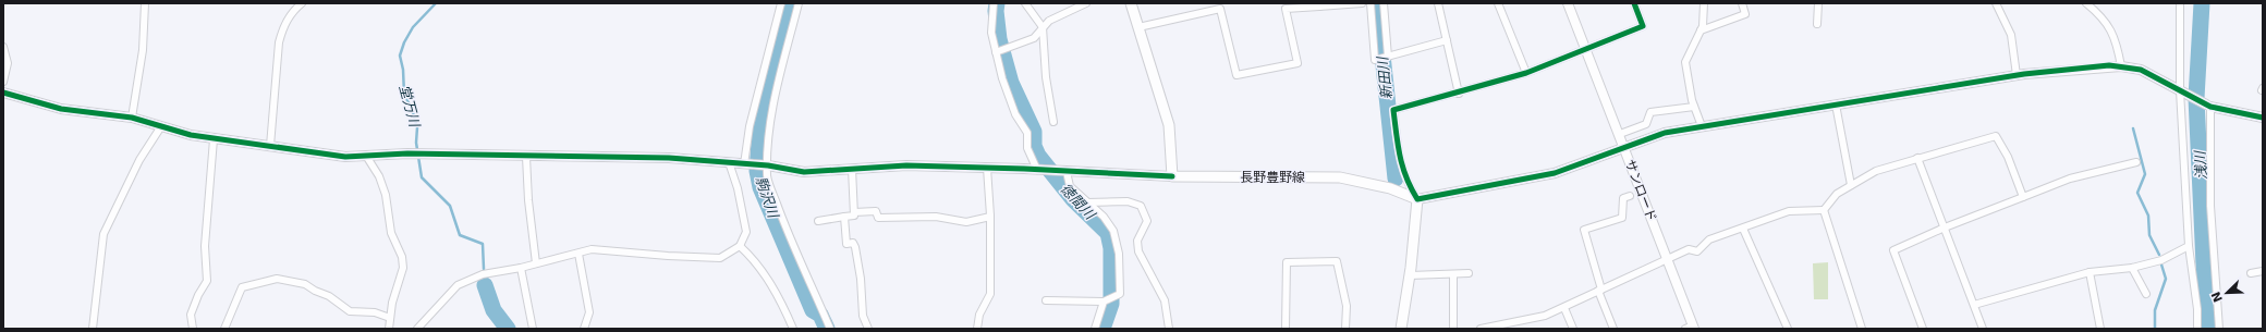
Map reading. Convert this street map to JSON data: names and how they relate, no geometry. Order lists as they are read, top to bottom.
{
  "streets": {
    "main road": ["長野豊野線"],
    "street": ["サンロード"]
  },
  "water": [
    "新田川",
    "堂万川",
    "浅川",
    "駒沢川",
    "徳間川"
  ],
  "north": "bottom left"
}
